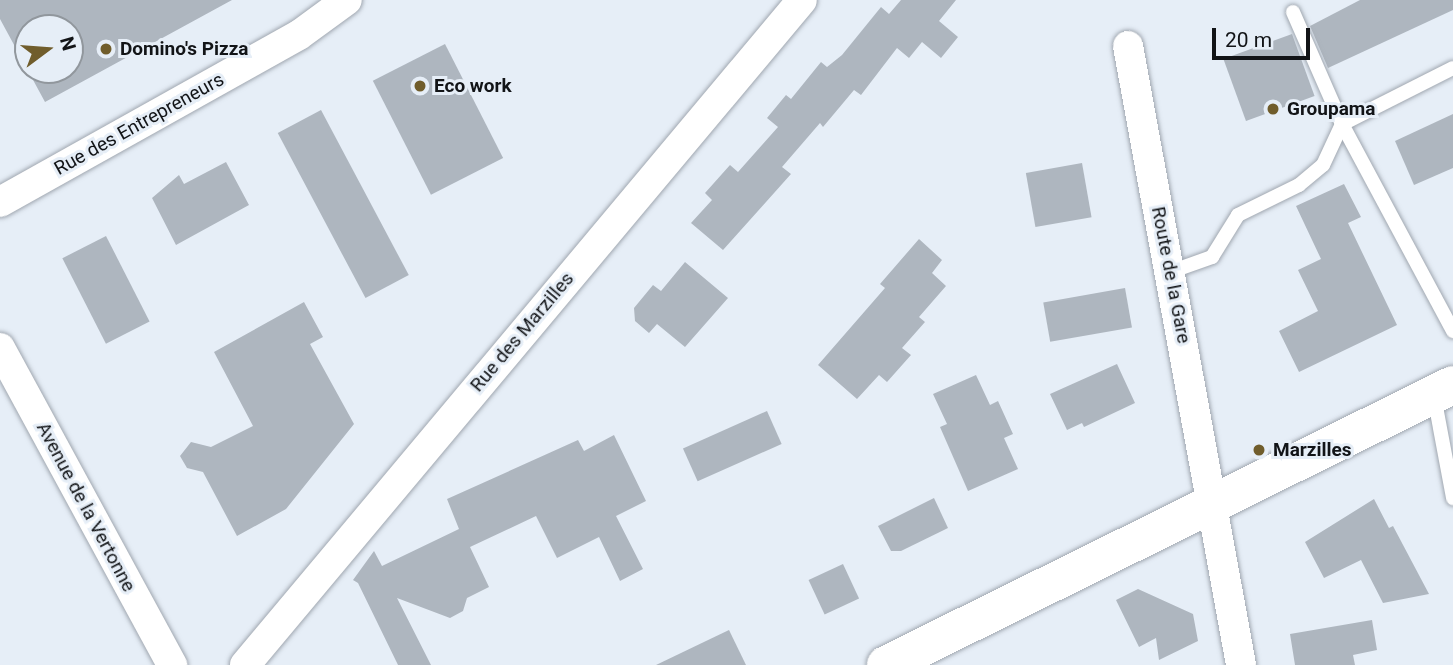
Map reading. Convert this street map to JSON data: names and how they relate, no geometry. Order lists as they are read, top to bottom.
{
  "streets": {
    "street": [
      "Rue des Entrepreneurs",
      "Route de la Gare",
      "Rue des Marzilles",
      "Avenue de la Vertonne"
    ]
  },
  "places": [
    "Domino's Pizza",
    "Eco work",
    "Groupama",
    "Marzilles"
  ],
  "scale_bar": "20 m",
  "north": "right"
}
